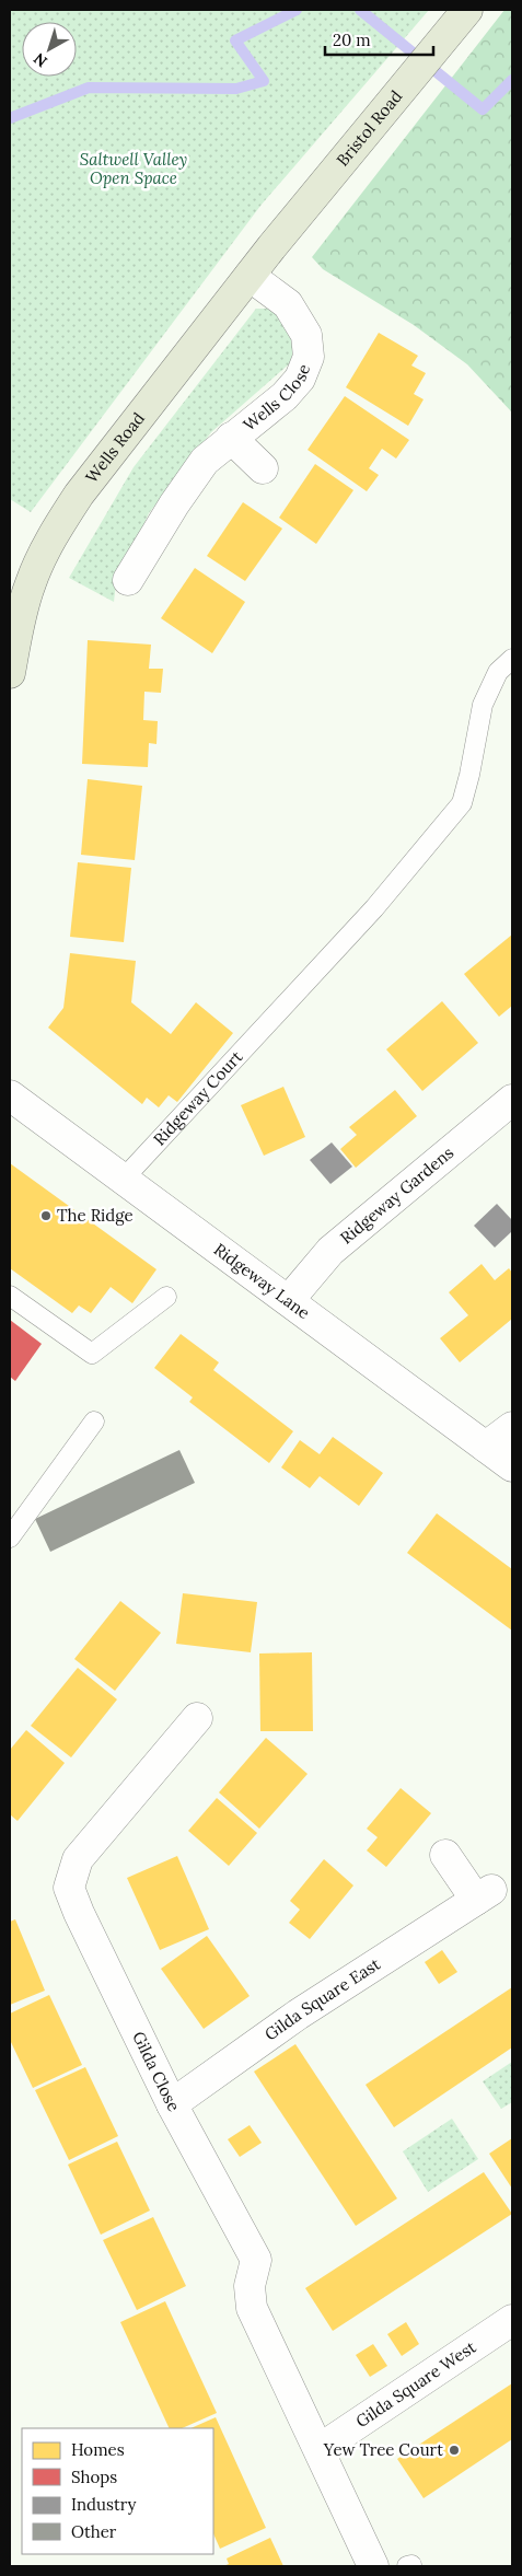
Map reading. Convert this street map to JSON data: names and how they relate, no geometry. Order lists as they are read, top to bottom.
{
  "streets": {
    "highway": ["Bristol Road", "Wells Road"],
    "street": [
      "Wells Close",
      "Ridgeway Gardens",
      "Ridgeway Lane",
      "Gilda Square East",
      "Gilda Close",
      "Gilda Square West"
    ],
    "lane": ["Ridgeway Court"]
  },
  "crossings": [
    ["Bristol Road", "Wells Road"],
    ["Wells Close", "Wells Road"],
    ["Ridgeway Court", "Ridgeway Lane"],
    ["Ridgeway Gardens", "Ridgeway Lane"],
    ["Gilda Square East", "Gilda Close"],
    ["Gilda Close", "Gilda Square West"]
  ],
  "parks": ["Saltwell Valley Open Space"],
  "places": ["The Ridge", "Yew Tree Court"],
  "legend": [
    "Homes",
    "Shops",
    "Industry",
    "Other"
  ],
  "scale_bar": "20 m",
  "north": "bottom left"
}
